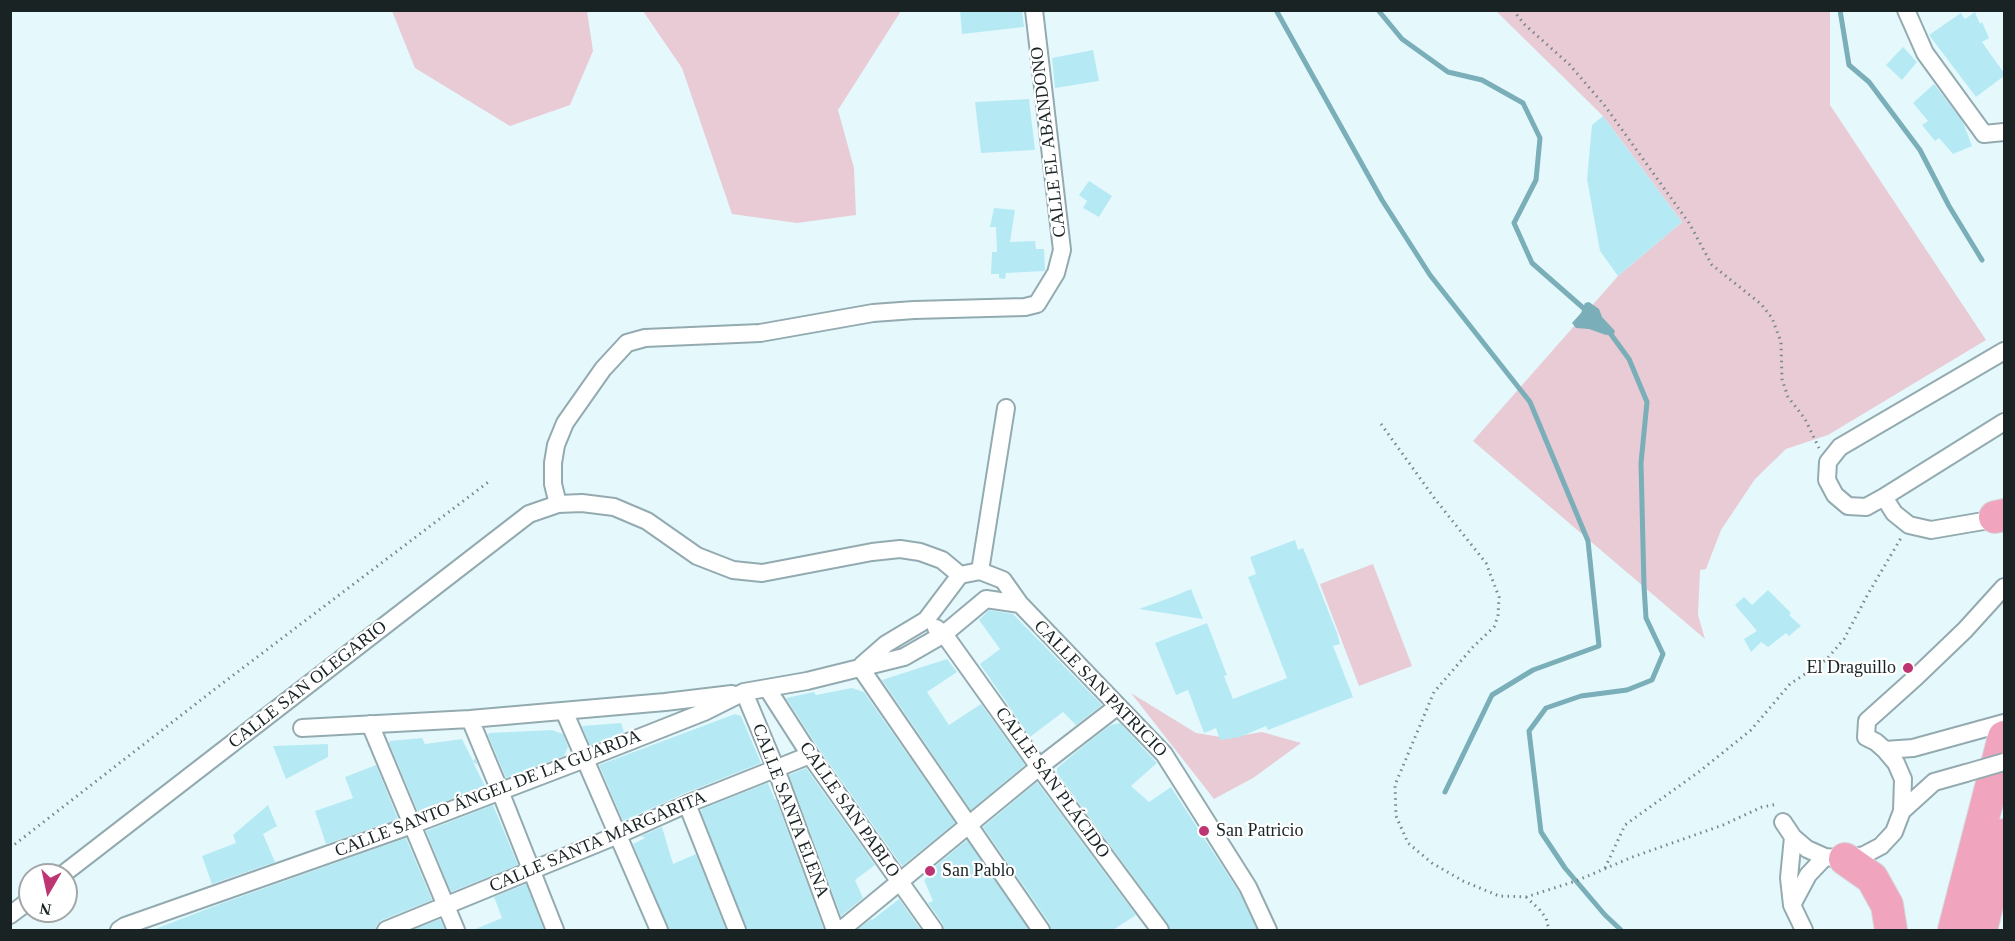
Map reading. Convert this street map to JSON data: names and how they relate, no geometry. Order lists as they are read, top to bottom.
{
  "streets": {
    "street": [
      "CALLE EL ABANDONO",
      "CALLE SAN OLEGARIO",
      "CALLE SAN PATRICIO",
      "CALLE SAN PLÁCIDO",
      "CALLE SANTO ÁNGEL DE LA GUARDA",
      "CALLE SAN PABLO",
      "CALLE SANTA ELENA",
      "CALLE SANTA MARGARITA"
    ]
  },
  "crossings": [
    ["CALLE EL ABANDONO", "CALLE SAN OLEGARIO"],
    ["CALLE SAN OLEGARIO", "CALLE SANTO ÁNGEL DE LA GUARDA"],
    ["CALLE SAN OLEGARIO", "CALLE SANTA ELENA"],
    ["CALLE SAN PLÁCIDO", "CALLE SANTO ÁNGEL DE LA GUARDA"],
    ["CALLE SANTO ÁNGEL DE LA GUARDA", "CALLE SAN PABLO"],
    ["CALLE SANTO ÁNGEL DE LA GUARDA", "CALLE SANTA ELENA"],
    ["CALLE SAN PABLO", "CALLE SANTA MARGARITA"],
    ["CALLE SANTA ELENA", "CALLE SANTA MARGARITA"]
  ],
  "places": ["El Draguillo", "San Patricio", "San Pablo"],
  "north": "bottom"
}
